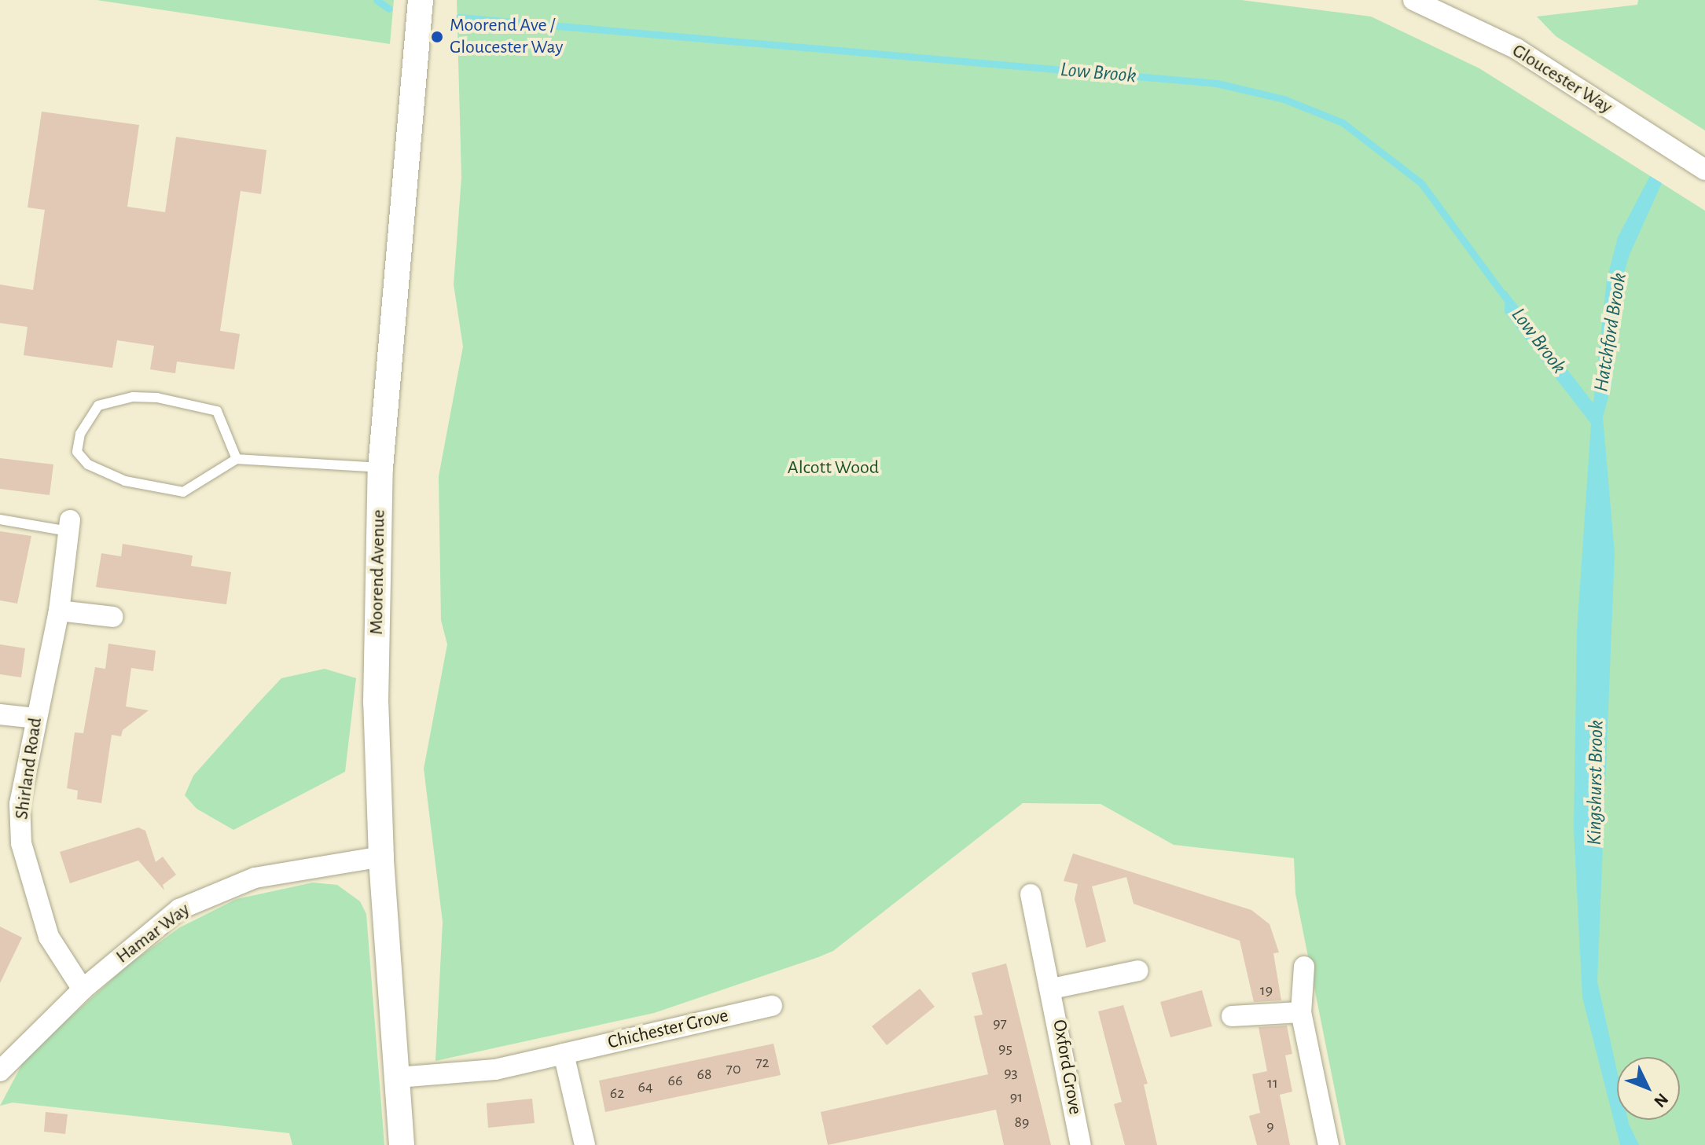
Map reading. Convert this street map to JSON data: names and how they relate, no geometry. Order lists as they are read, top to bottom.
{
  "streets": {
    "street": [
      "Gloucester Way",
      "Moorend Avenue",
      "Shirland Road",
      "Hamar Way",
      "Chichester Grove",
      "Oxford Grove"
    ]
  },
  "crossings": [
    ["Moorend Avenue", "Hamar Way"],
    ["Moorend Avenue", "Chichester Grove"],
    ["Shirland Road", "Hamar Way"]
  ],
  "water": ["Low Brook", "Hatchford Brook", "Kingshurst Brook"],
  "parks": ["Alcott Wood"],
  "places": ["Moorend Ave / Gloucester Way"],
  "house_numbers": [
    "19",
    "97",
    "95",
    "72",
    "70",
    "93",
    "68",
    "66",
    "11",
    "64",
    "62",
    "91",
    "89",
    "9"
  ],
  "north": "bottom right"
}
